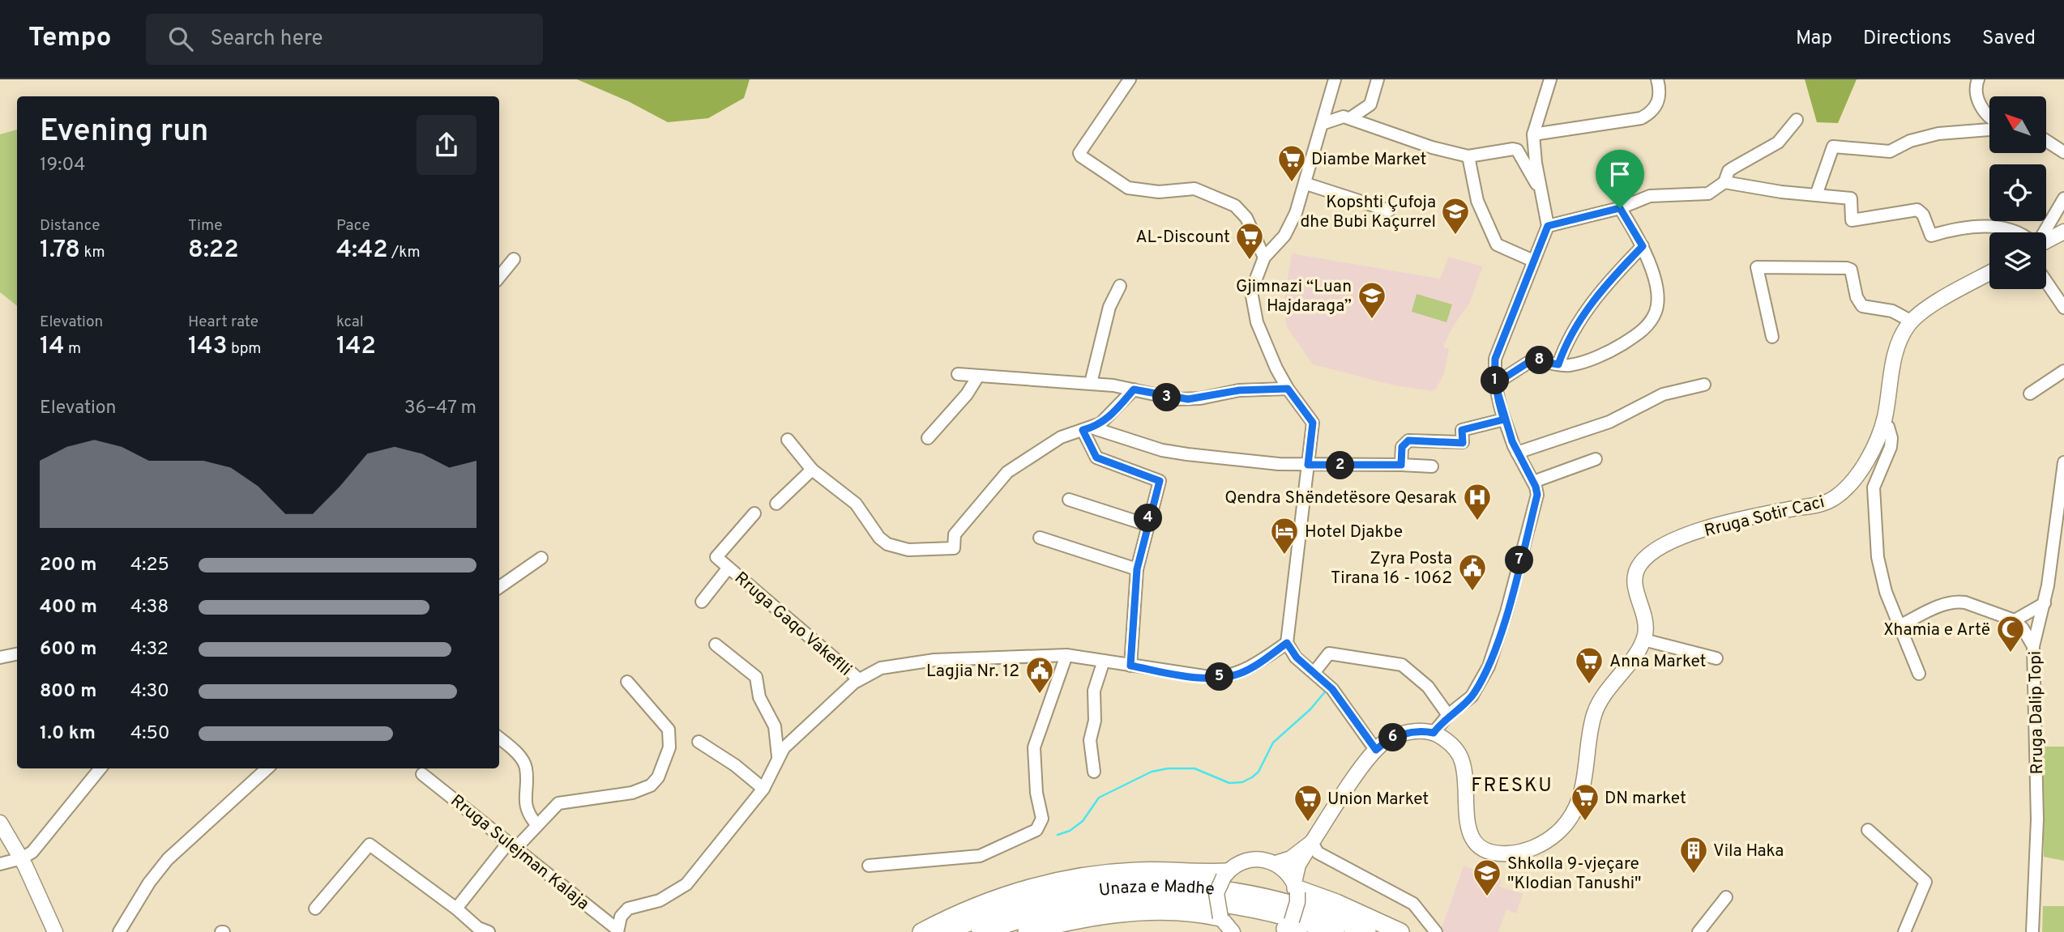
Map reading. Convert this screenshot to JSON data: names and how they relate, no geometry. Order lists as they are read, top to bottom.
{
  "streets": {
    "highway": ["Unaza e Madhe"],
    "main road": ["Rruga Sotir Caci"],
    "street": ["Rruga Gaqo Vakeflli", "Rruga Dalip Topi", "Rruga Sulejman Kalaja"]
  },
  "districts": ["FRESKU"],
  "places": {
    "supermarket": [
      "Diambe Market",
      "AL-Discount",
      "Anna Market",
      "DN market",
      "Union Market"
    ],
    "school or university": ["Kopshti Çufoja dhe Bubi Kaçurrel", "Gjimnazi “Luan Hajdaraga”", "Shkolla 9-vjeçare \"Klodian Tanushi\""],
    "hospital": ["Qendra Shëndetësore Qesarak"],
    "hotel": ["Hotel Djakbe"],
    "public building": ["Zyra Posta Tirana 16 - 1062", "Lagjia Nr. 12"],
    "mosque": ["Xhamia e Artë"],
    "building": ["Vila Haka"]
  },
  "north": "top left",
  "page": {
    "header": "Tempo",
    "search": "Search here",
    "nav": ["Map", "Directions", "Saved"],
    "heading": ["Evening run", "19:04"],
    "stats": [
      ["Distance", "1.78 km"],
      ["Time", "8:22"],
      ["Pace", "4:42 /km"],
      ["Elevation", "14 m"],
      ["Heart rate", "143 bpm"],
      ["kcal", "142"]
    ],
    "pins": [
      "8",
      "1",
      "3",
      "2",
      "4",
      "7",
      "5",
      "6"
    ],
    "chart": ["Elevation", "36–47 m"],
    "list": [
      {
        "name": "200 m",
        "note": "4:25"
      },
      {
        "name": "400 m",
        "note": "4:38"
      },
      {
        "name": "600 m",
        "note": "4:32"
      },
      {
        "name": "800 m",
        "note": "4:30"
      },
      {
        "name": "1.0 km",
        "note": "4:50"
      }
    ]
  }
}
